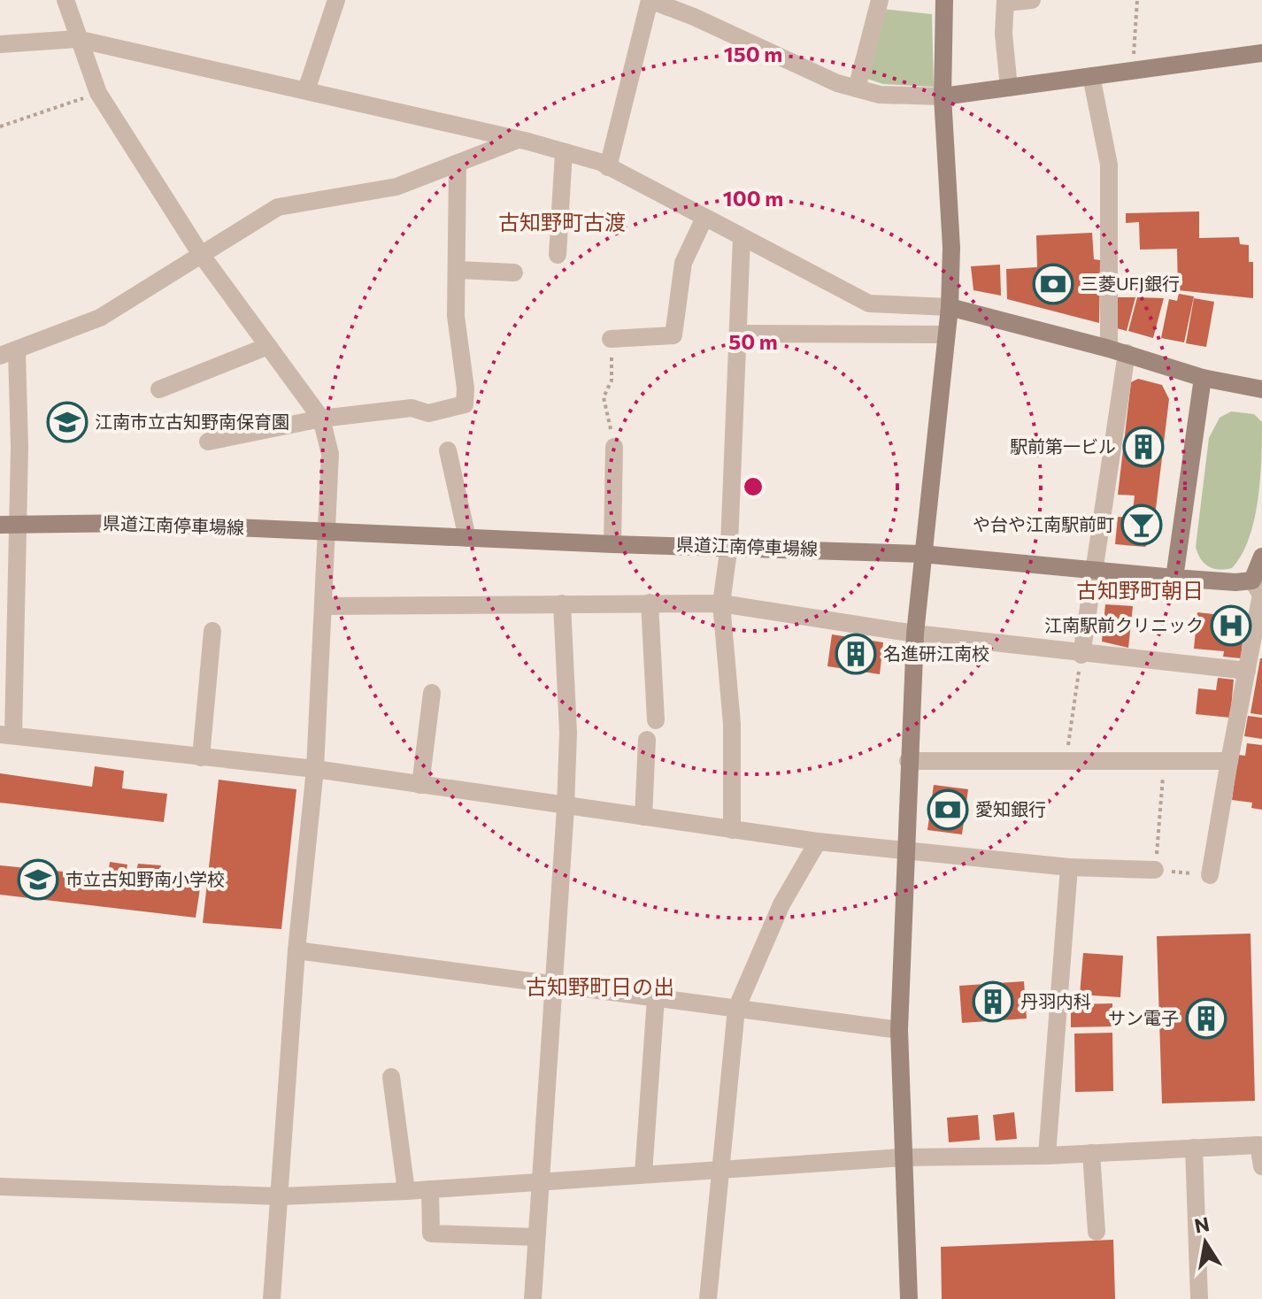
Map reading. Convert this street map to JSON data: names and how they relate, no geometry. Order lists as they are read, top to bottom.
{
  "streets": {
    "street": ["県道江南停車場線"]
  },
  "districts": ["古知野町古渡", "古知野町朝日", "古知野町日の出"],
  "places": {
    "bank": ["三菱UFJ銀行", "愛知銀行"],
    "school or university": ["江南市立古知野南保育園", "市立古知野南小学校"],
    "building": [
      "駅前第一ビル",
      "名進研江南校",
      "丹羽内科",
      "サン電子"
    ],
    "bar": ["や台や江南駅前町"],
    "hospital": ["江南駅前クリニック"]
  },
  "north": "top",
  "rings": ["150 m", "100 m", "50 m"]
}
